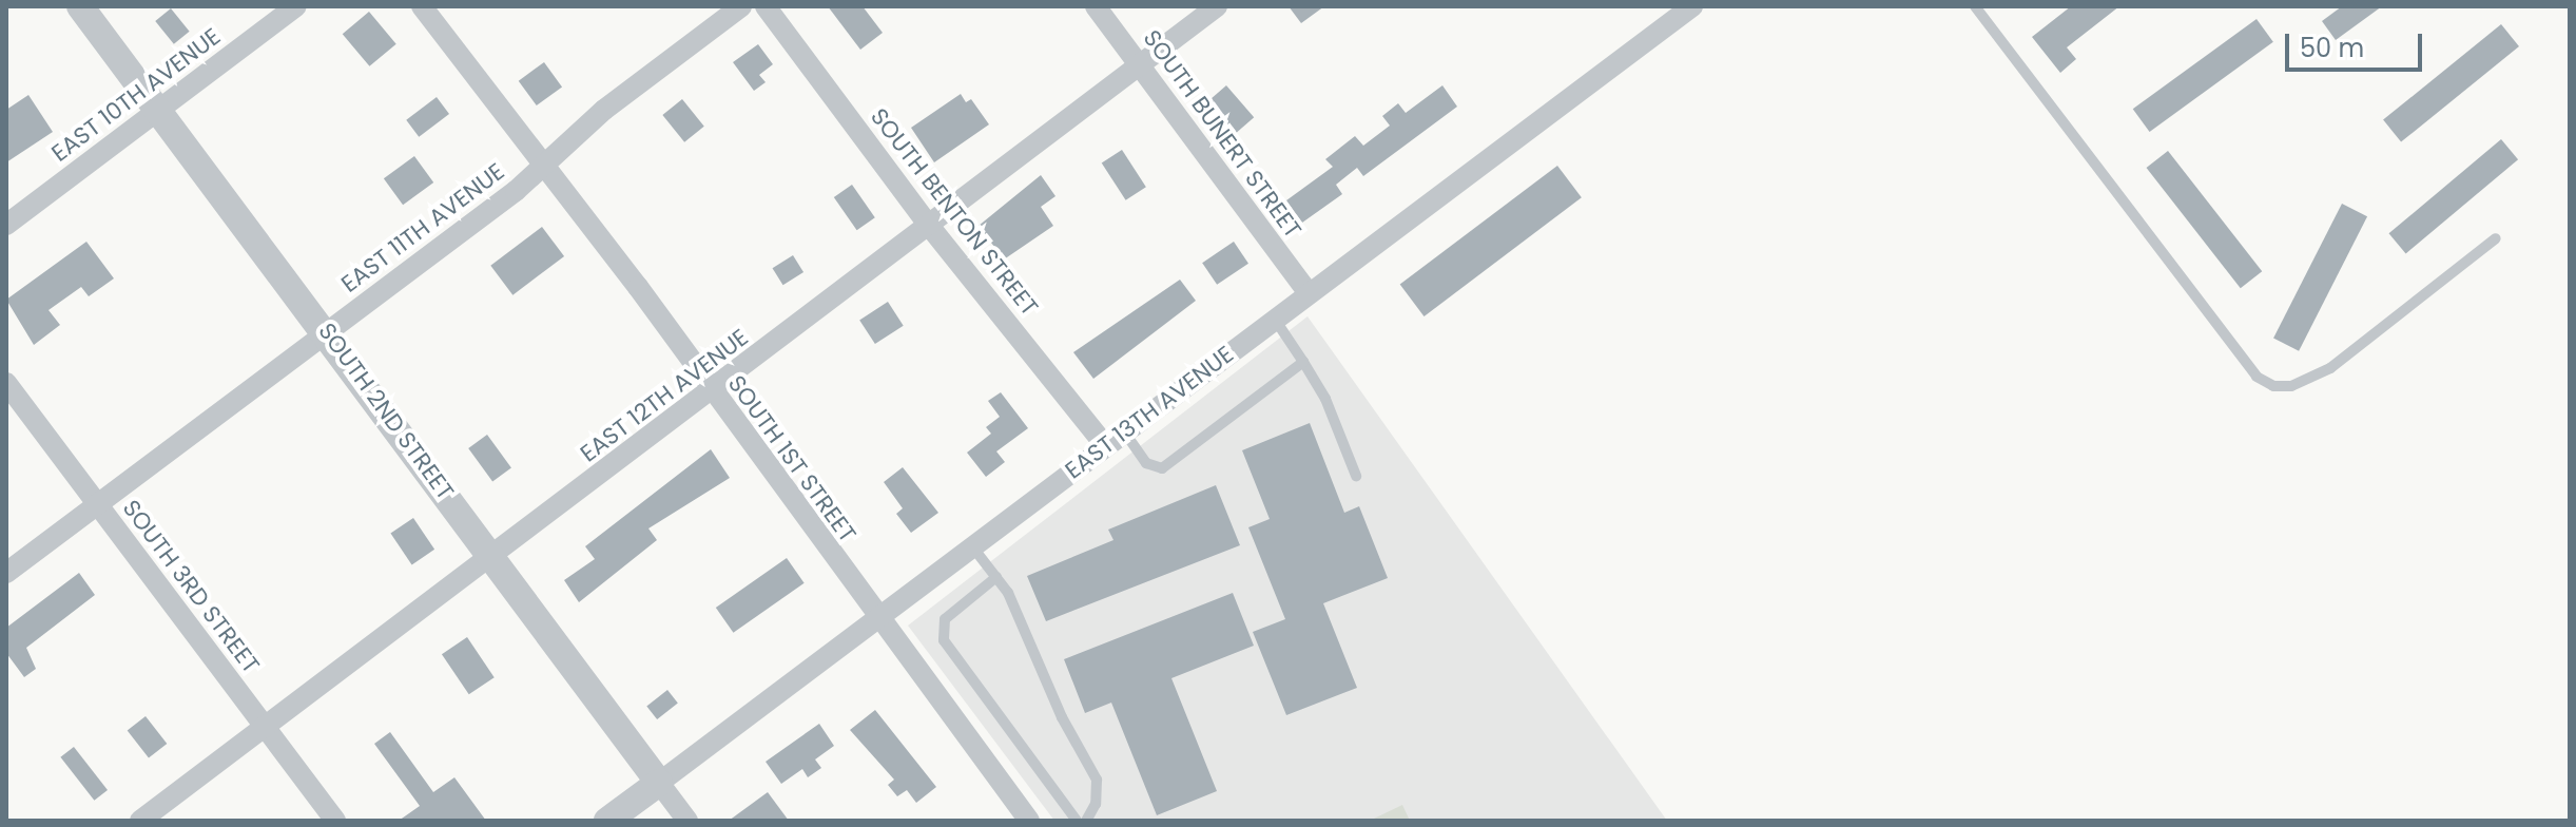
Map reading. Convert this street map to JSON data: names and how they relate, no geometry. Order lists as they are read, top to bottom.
{
  "streets": {
    "street": [
      "EAST 10TH AVENUE",
      "SOUTH BUNERT STREET",
      "SOUTH BENTON STREET",
      "EAST 11TH AVENUE",
      "EAST 12TH AVENUE",
      "SOUTH 2ND STREET",
      "EAST 13TH AVENUE",
      "SOUTH 1ST STREET",
      "SOUTH 3RD STREET"
    ]
  },
  "crossings": [
    ["EAST 10TH AVENUE", "SOUTH 2ND STREET"],
    ["SOUTH BUNERT STREET", "EAST 12TH AVENUE"],
    ["SOUTH BUNERT STREET", "EAST 13TH AVENUE"],
    ["SOUTH BENTON STREET", "EAST 12TH AVENUE"],
    ["SOUTH BENTON STREET", "EAST 13TH AVENUE"],
    ["EAST 11TH AVENUE", "SOUTH 2ND STREET"],
    ["EAST 11TH AVENUE", "SOUTH 1ST STREET"],
    ["EAST 11TH AVENUE", "SOUTH 3RD STREET"],
    ["EAST 12TH AVENUE", "SOUTH 2ND STREET"],
    ["EAST 12TH AVENUE", "SOUTH 1ST STREET"],
    ["EAST 12TH AVENUE", "SOUTH 3RD STREET"],
    ["SOUTH 2ND STREET", "EAST 13TH AVENUE"],
    ["EAST 13TH AVENUE", "SOUTH 1ST STREET"]
  ],
  "scale_bar": "50 m"
}
